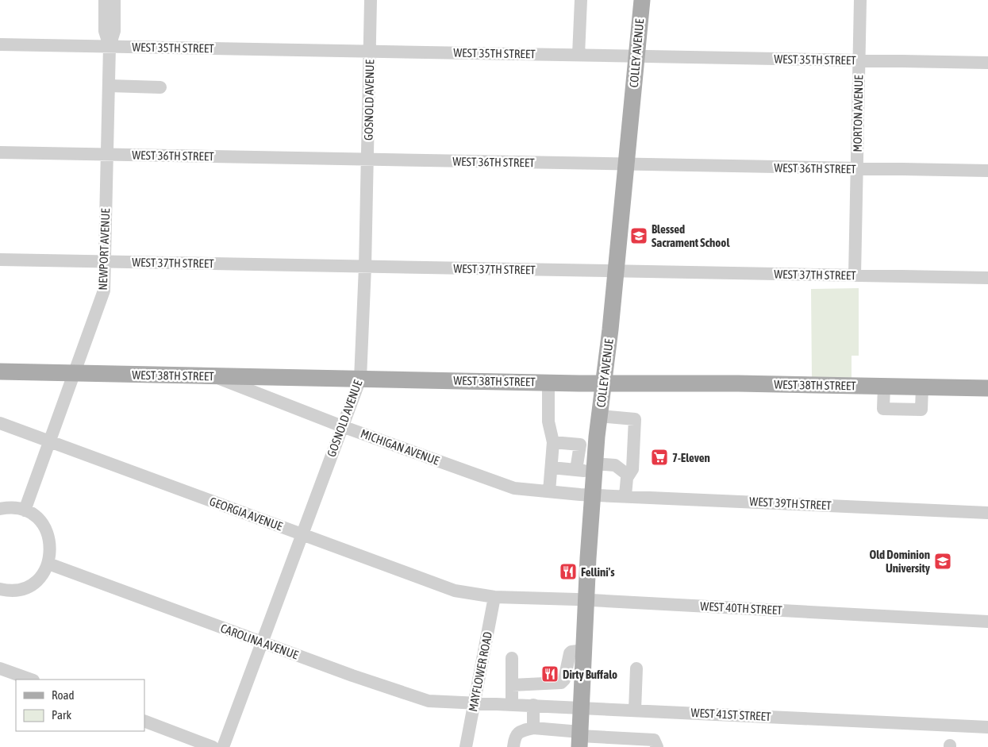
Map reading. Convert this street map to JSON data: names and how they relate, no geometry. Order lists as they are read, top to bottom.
{
  "streets": {
    "main road": ["COLLEY AVENUE", "WEST 38TH STREET"],
    "street": [
      "WEST 35TH STREET",
      "GOSNOLD AVENUE",
      "MORTON AVENUE",
      "WEST 36TH STREET",
      "NEWPORT AVENUE",
      "WEST 37TH STREET",
      "MICHIGAN AVENUE",
      "WEST 39TH STREET",
      "GEORGIA AVENUE",
      "WEST 40TH STREET",
      "CAROLINA AVENUE",
      "MAYFLOWER ROAD",
      "WEST 41ST STREET"
    ]
  },
  "crossings": [
    ["WEST 35TH STREET", "COLLEY AVENUE"],
    ["WEST 35TH STREET", "GOSNOLD AVENUE"],
    ["WEST 35TH STREET", "MORTON AVENUE"],
    ["WEST 35TH STREET", "NEWPORT AVENUE"],
    ["COLLEY AVENUE", "WEST 36TH STREET"],
    ["COLLEY AVENUE", "WEST 37TH STREET"],
    ["COLLEY AVENUE", "WEST 38TH STREET"],
    ["COLLEY AVENUE", "MICHIGAN AVENUE"],
    ["COLLEY AVENUE", "WEST 39TH STREET"],
    ["COLLEY AVENUE", "WEST 40TH STREET"],
    ["COLLEY AVENUE", "WEST 41ST STREET"],
    ["GOSNOLD AVENUE", "WEST 36TH STREET"],
    ["GOSNOLD AVENUE", "WEST 37TH STREET"],
    ["GOSNOLD AVENUE", "WEST 38TH STREET"],
    ["GOSNOLD AVENUE", "MICHIGAN AVENUE"],
    ["GOSNOLD AVENUE", "GEORGIA AVENUE"],
    ["GOSNOLD AVENUE", "CAROLINA AVENUE"],
    ["MORTON AVENUE", "WEST 36TH STREET"],
    ["MORTON AVENUE", "WEST 37TH STREET"],
    ["WEST 36TH STREET", "NEWPORT AVENUE"],
    ["NEWPORT AVENUE", "WEST 37TH STREET"],
    ["NEWPORT AVENUE", "WEST 38TH STREET"],
    ["NEWPORT AVENUE", "GEORGIA AVENUE"],
    ["WEST 38TH STREET", "MICHIGAN AVENUE"],
    ["MICHIGAN AVENUE", "WEST 39TH STREET"],
    ["GEORGIA AVENUE", "WEST 40TH STREET"],
    ["GEORGIA AVENUE", "MAYFLOWER ROAD"],
    ["WEST 40TH STREET", "MAYFLOWER ROAD"],
    ["CAROLINA AVENUE", "MAYFLOWER ROAD"],
    ["CAROLINA AVENUE", "WEST 41ST STREET"],
    ["MAYFLOWER ROAD", "WEST 41ST STREET"]
  ],
  "places": {
    "school or university": ["Blessed Sacrament School", "Old Dominion University"],
    "supermarket": ["7-Eleven"],
    "restaurant": ["Fellini's", "Dirty Buffalo"]
  },
  "legend": ["Road", "Park"]
}
